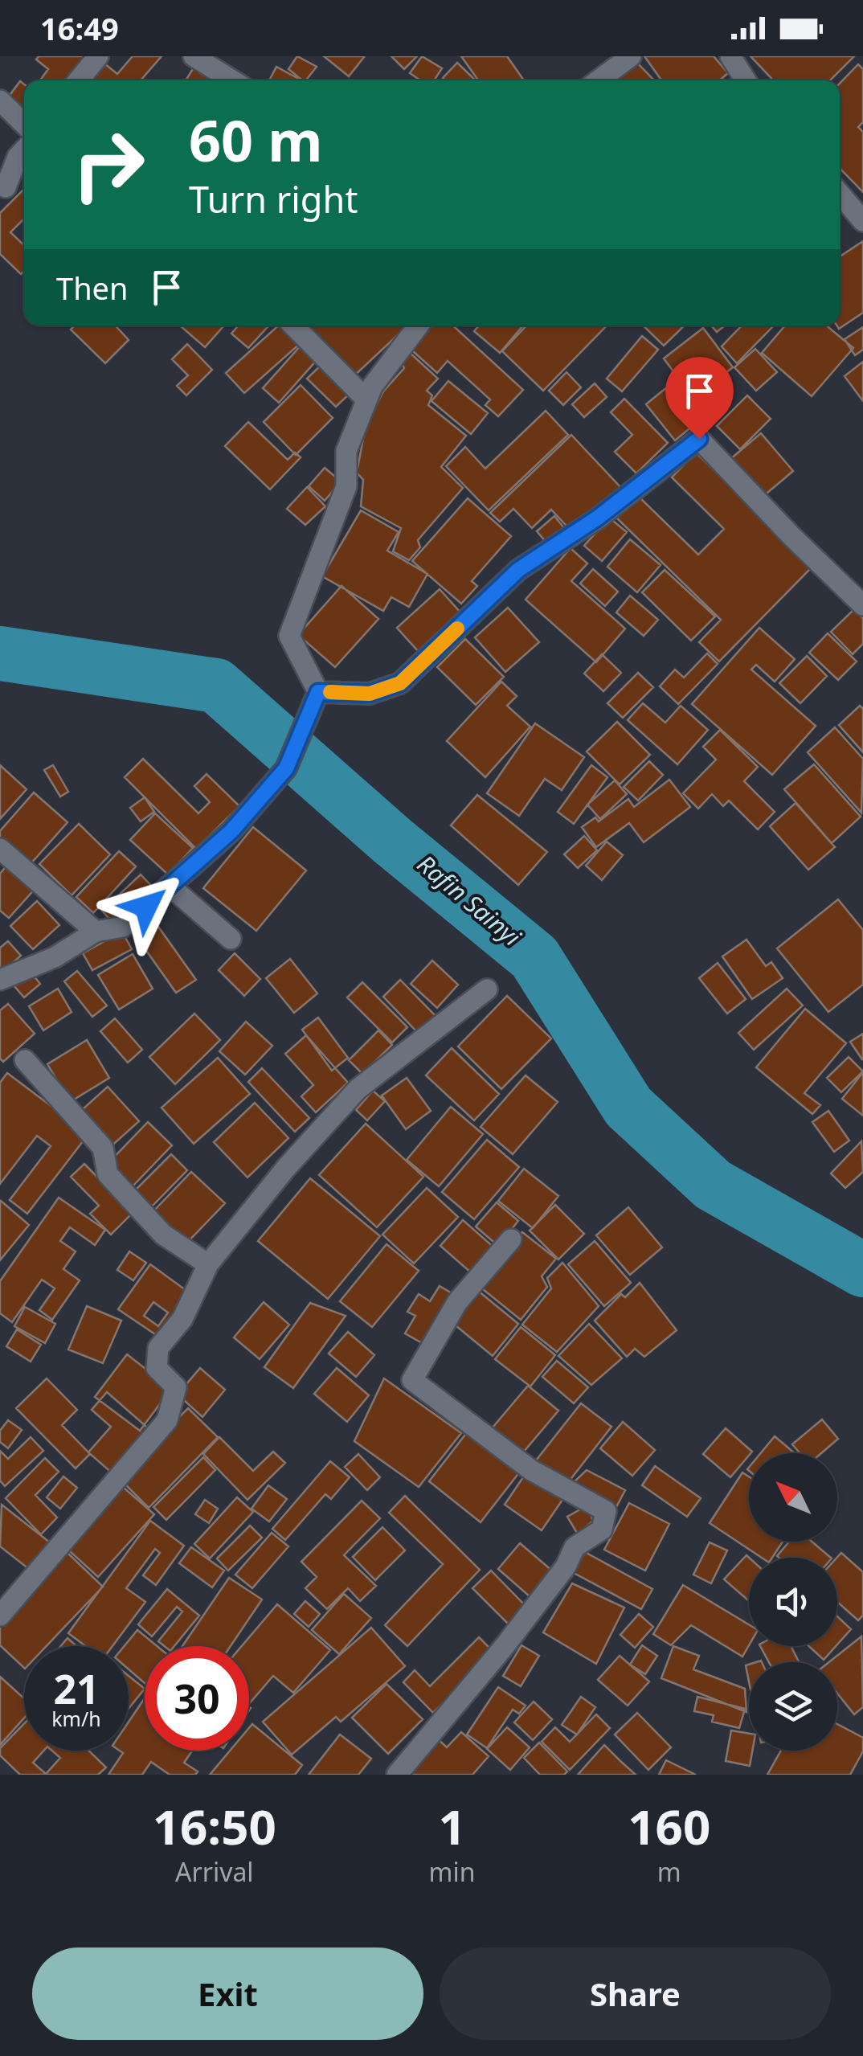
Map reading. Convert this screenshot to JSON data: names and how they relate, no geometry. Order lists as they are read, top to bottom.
{
  "water": ["Rafin Sainyi"],
  "north": "top left",
  "page": {
    "status": "16:49",
    "turn": ["60 m", "Turn right"],
    "then": "Then",
    "speed": "21 km/h",
    "limit": "30",
    "eta": [
      "16:50",
      "Arrival",
      "1",
      "min",
      "160",
      "m"
    ],
    "buttons": ["Exit", "Share"]
  }
}
